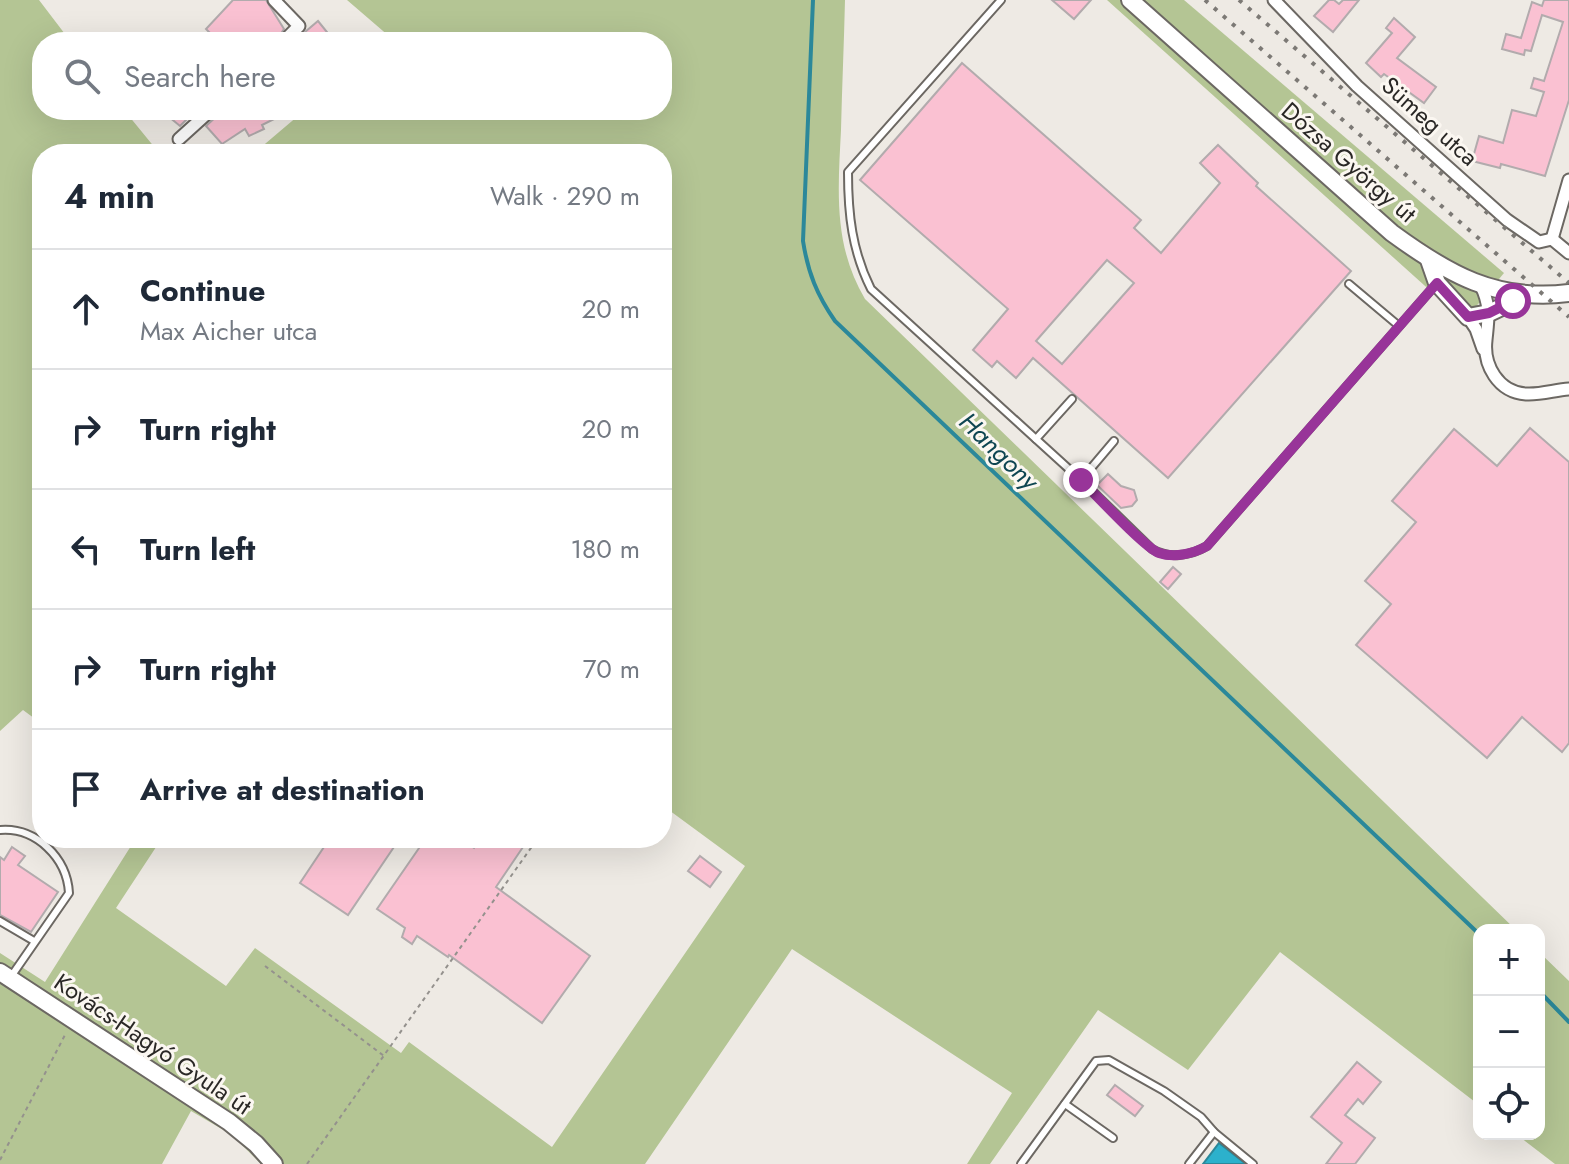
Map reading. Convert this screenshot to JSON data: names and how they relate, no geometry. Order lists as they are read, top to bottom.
{
  "streets": {
    "main road": ["Dózsa György út", "Kovács-Hagyó Gyula út"],
    "street": ["Sümeg utca"]
  },
  "water": ["Hangony"],
  "page": {
    "search": "Search here",
    "heading": ["4 min", "Walk · 290 m"],
    "list": [
      ["Continue", "Max Aicher utca", "20 m"],
      ["Turn right", "20 m"],
      ["Turn left", "180 m"],
      ["Turn right", "70 m"],
      "Arrive at destination"
    ],
    "map_buttons": ["+", "−"]
  }
}
